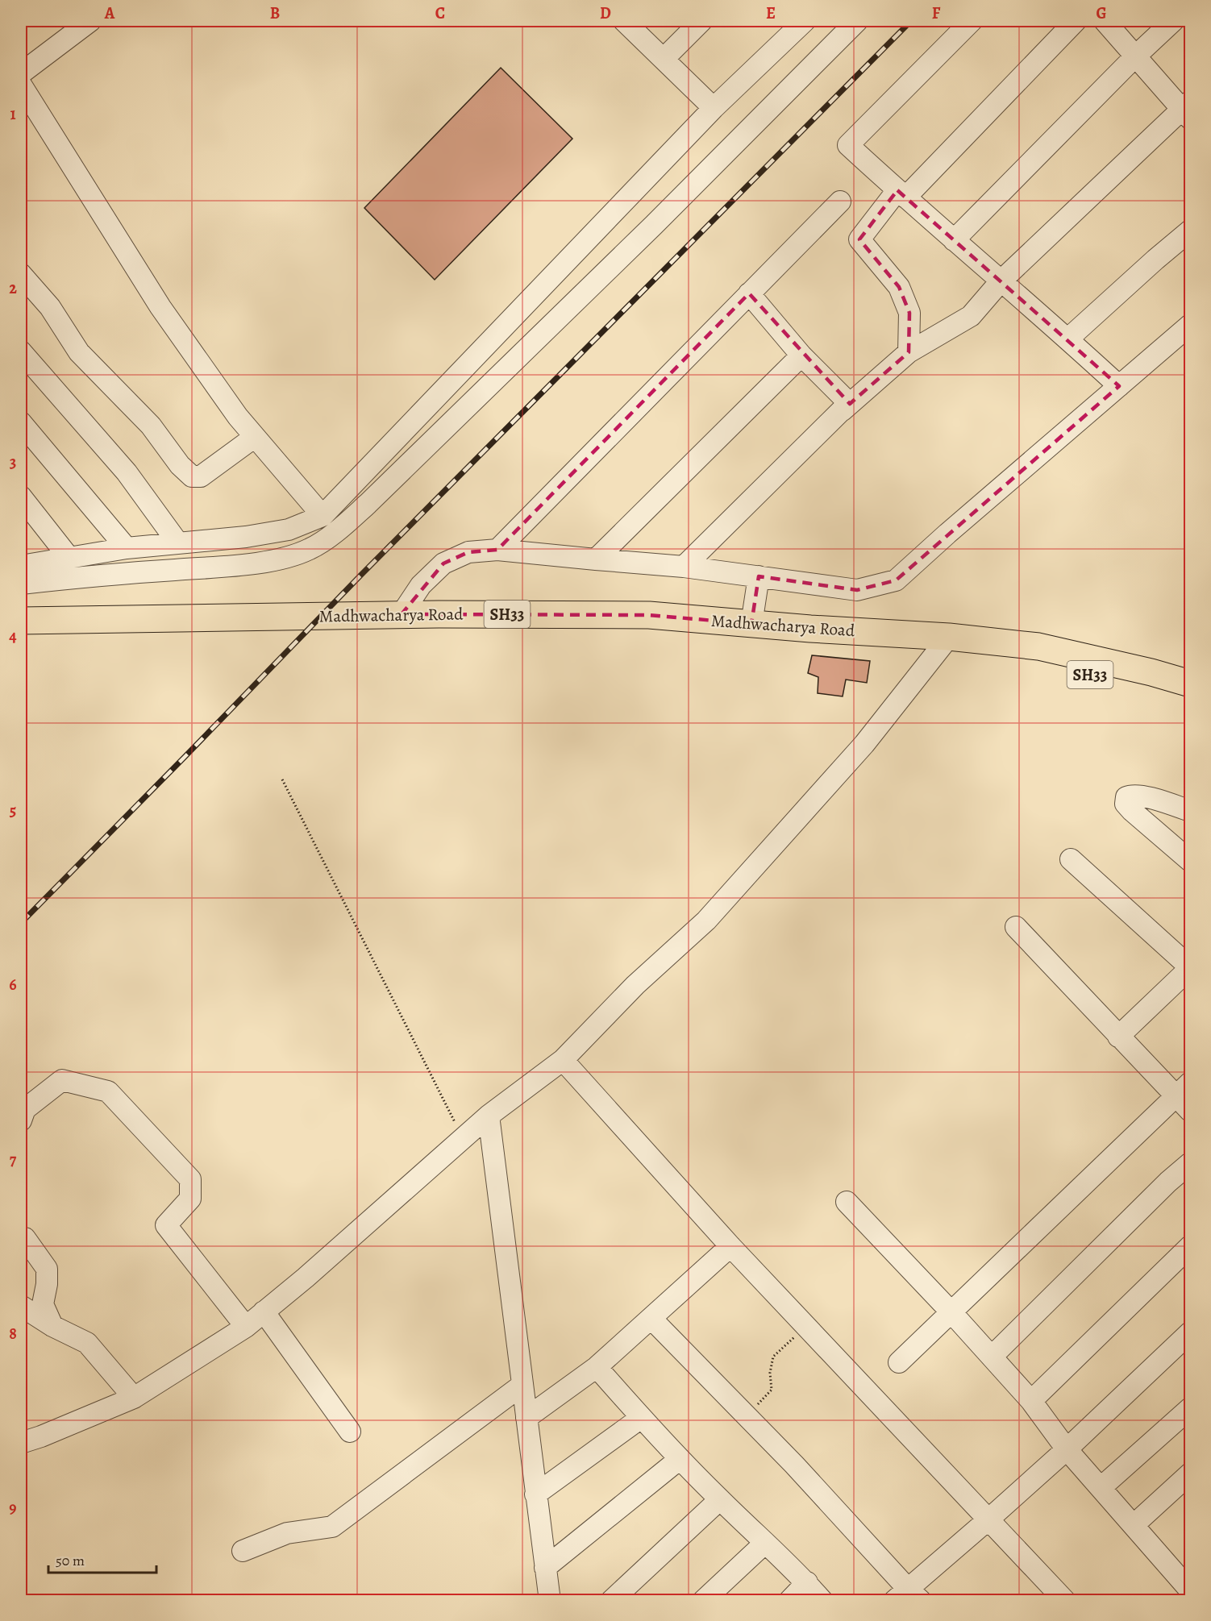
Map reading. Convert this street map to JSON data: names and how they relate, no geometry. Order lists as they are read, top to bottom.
{
  "streets": {
    "main road": ["SH33", "Madhwacharya Road"]
  },
  "scale_bar": "50 m",
  "grid": {
    "columns": [
      "A",
      "B",
      "C",
      "D",
      "E",
      "F",
      "G"
    ],
    "rows": [
      "1",
      "2",
      "3",
      "4",
      "5",
      "6",
      "7",
      "8",
      "9"
    ]
  }
}
